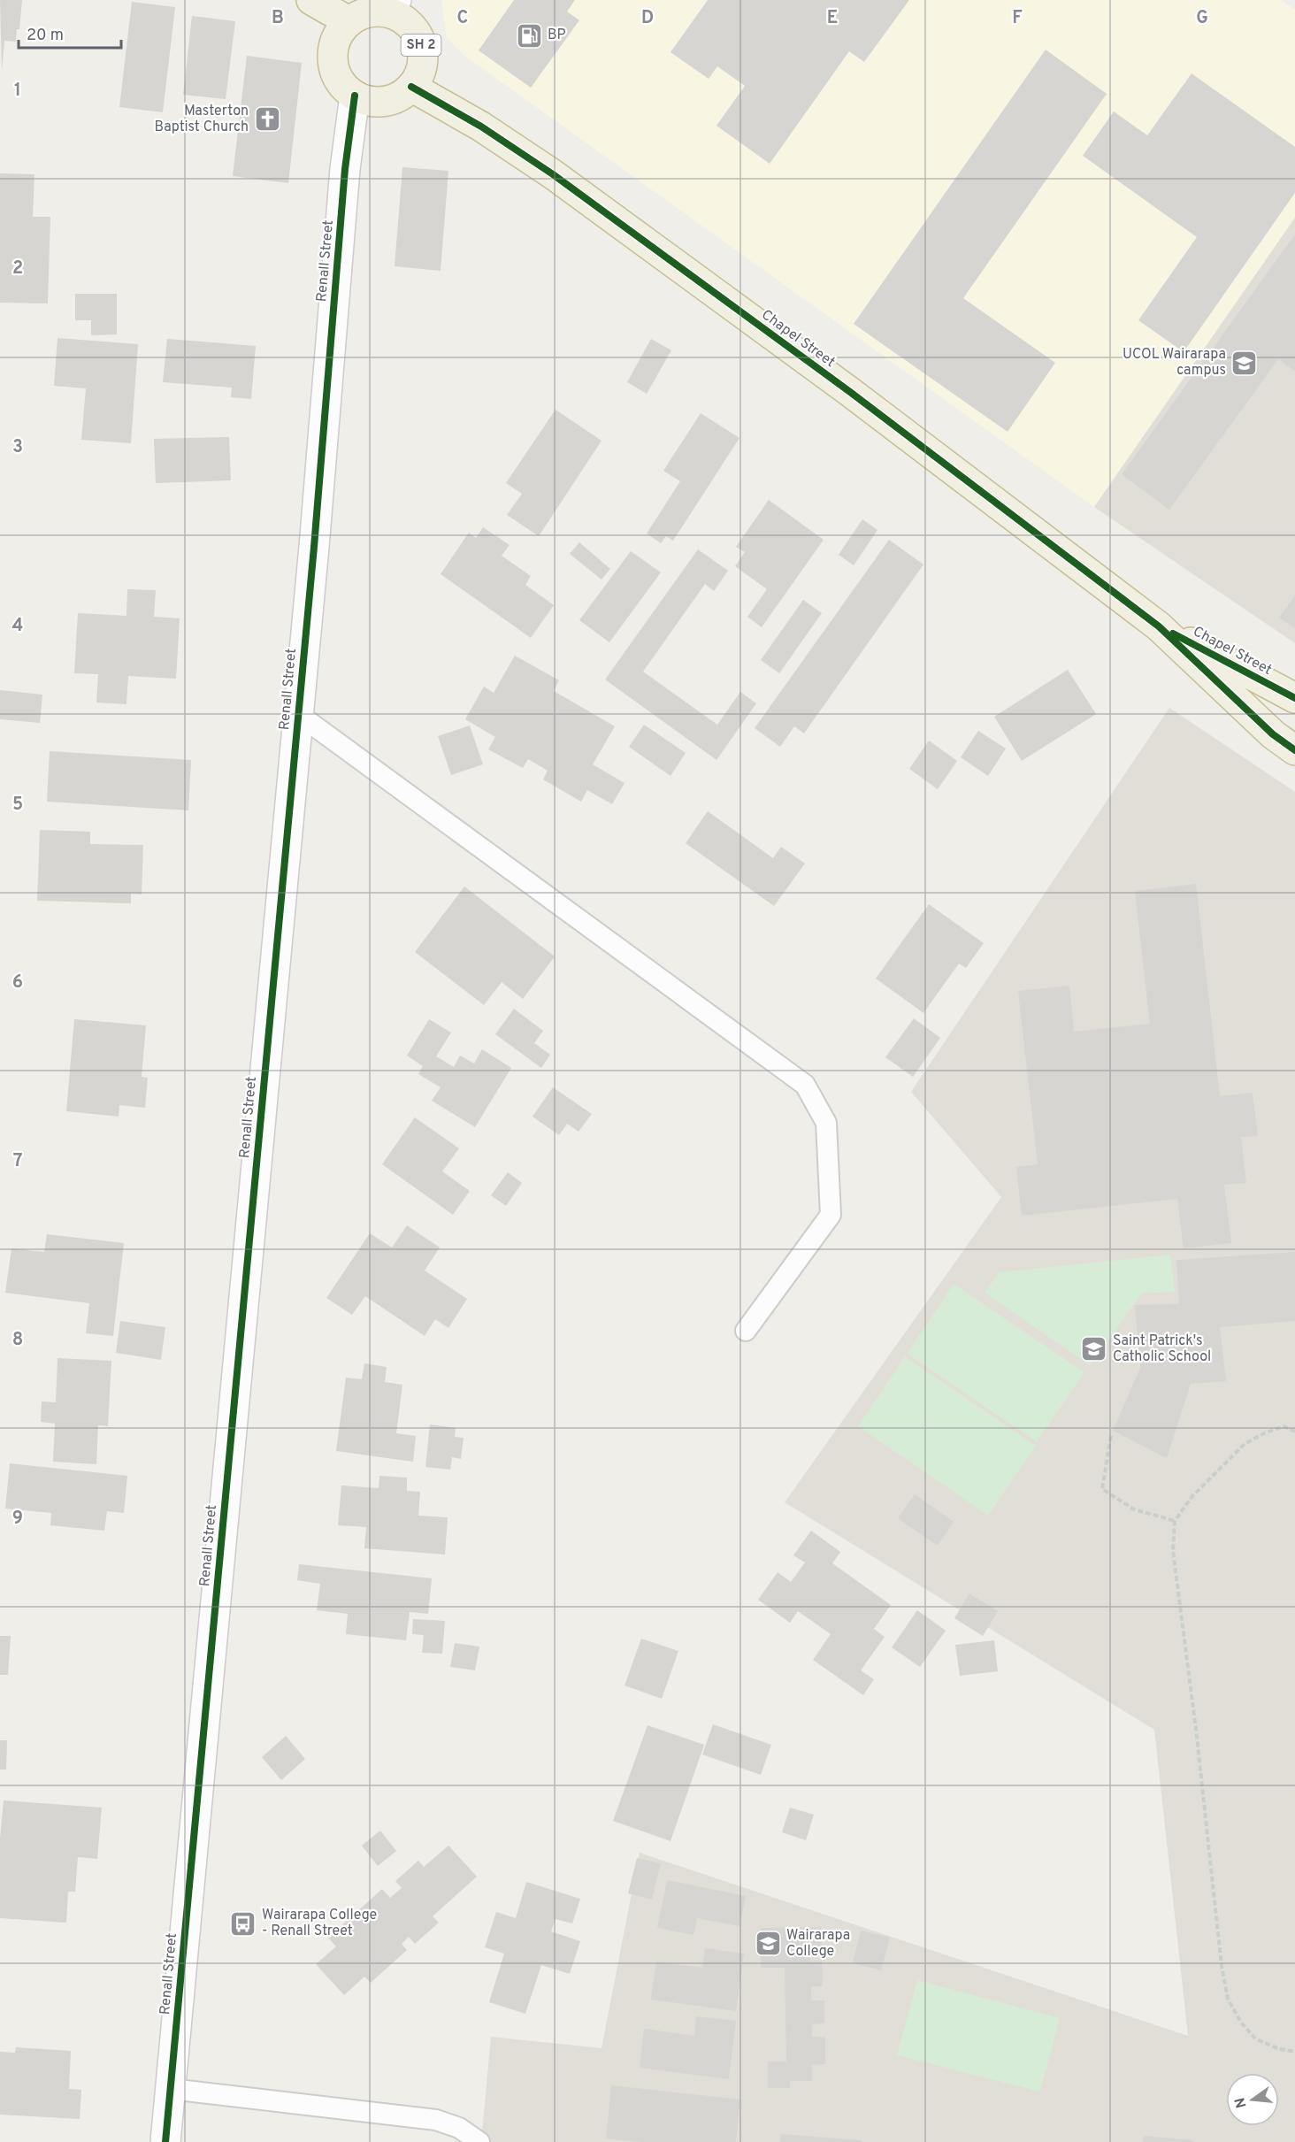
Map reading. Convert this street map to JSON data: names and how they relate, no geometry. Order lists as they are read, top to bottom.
{
  "streets": {
    "highway": ["SH 2", "Chapel Street"],
    "street": ["Renall Street"]
  },
  "crossings": [
    ["SH 2", "Renall Street"],
    ["SH 2", "Chapel Street"],
    ["Renall Street", "Chapel Street"]
  ],
  "places": {
    "fuel station": ["BP"],
    "church": ["Masterton Baptist Church"],
    "school or university": ["UCOL Wairarapa campus", "Saint Patrick's Catholic School", "Wairarapa College"],
    "bus stop": ["Wairarapa College - Renall Street"]
  },
  "scale_bar": "20 m",
  "north": "left",
  "grid": {
    "columns": [
      "B",
      "C",
      "D",
      "E",
      "F",
      "G"
    ],
    "rows": [
      "1",
      "2",
      "3",
      "4",
      "5",
      "6",
      "7",
      "8",
      "9"
    ]
  }
}
